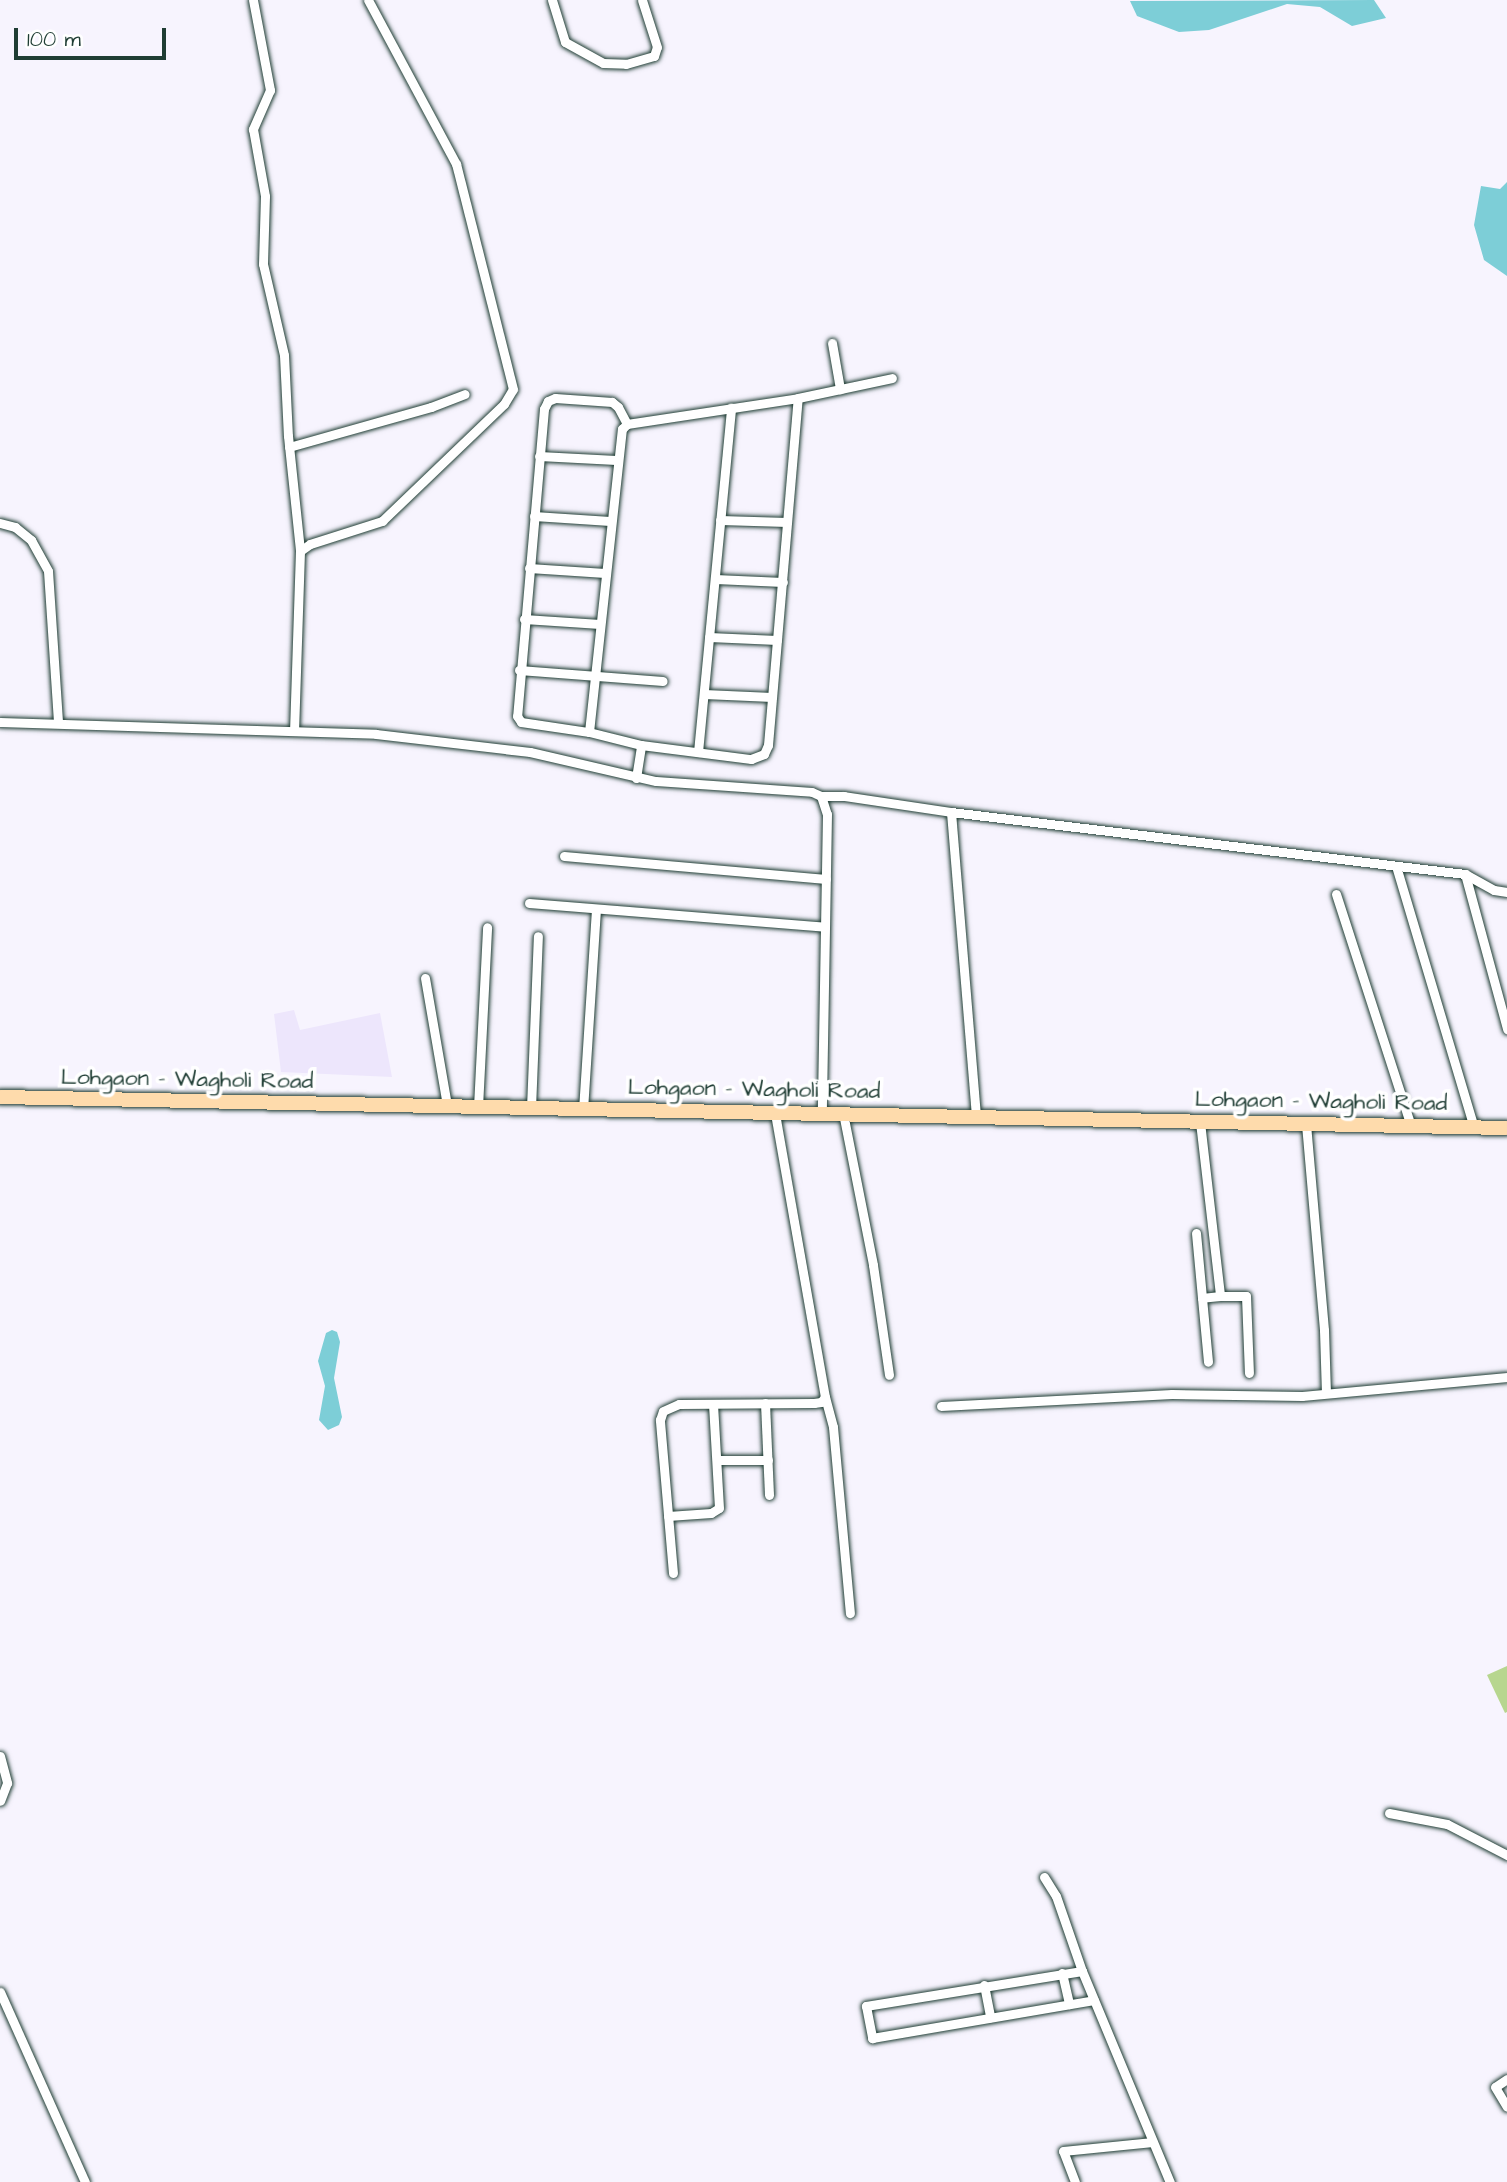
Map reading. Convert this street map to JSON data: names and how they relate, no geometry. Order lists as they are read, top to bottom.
{
  "streets": {
    "main road": ["Lohgaon - Wagholi Road"]
  },
  "scale_bar": "100 m"
}
